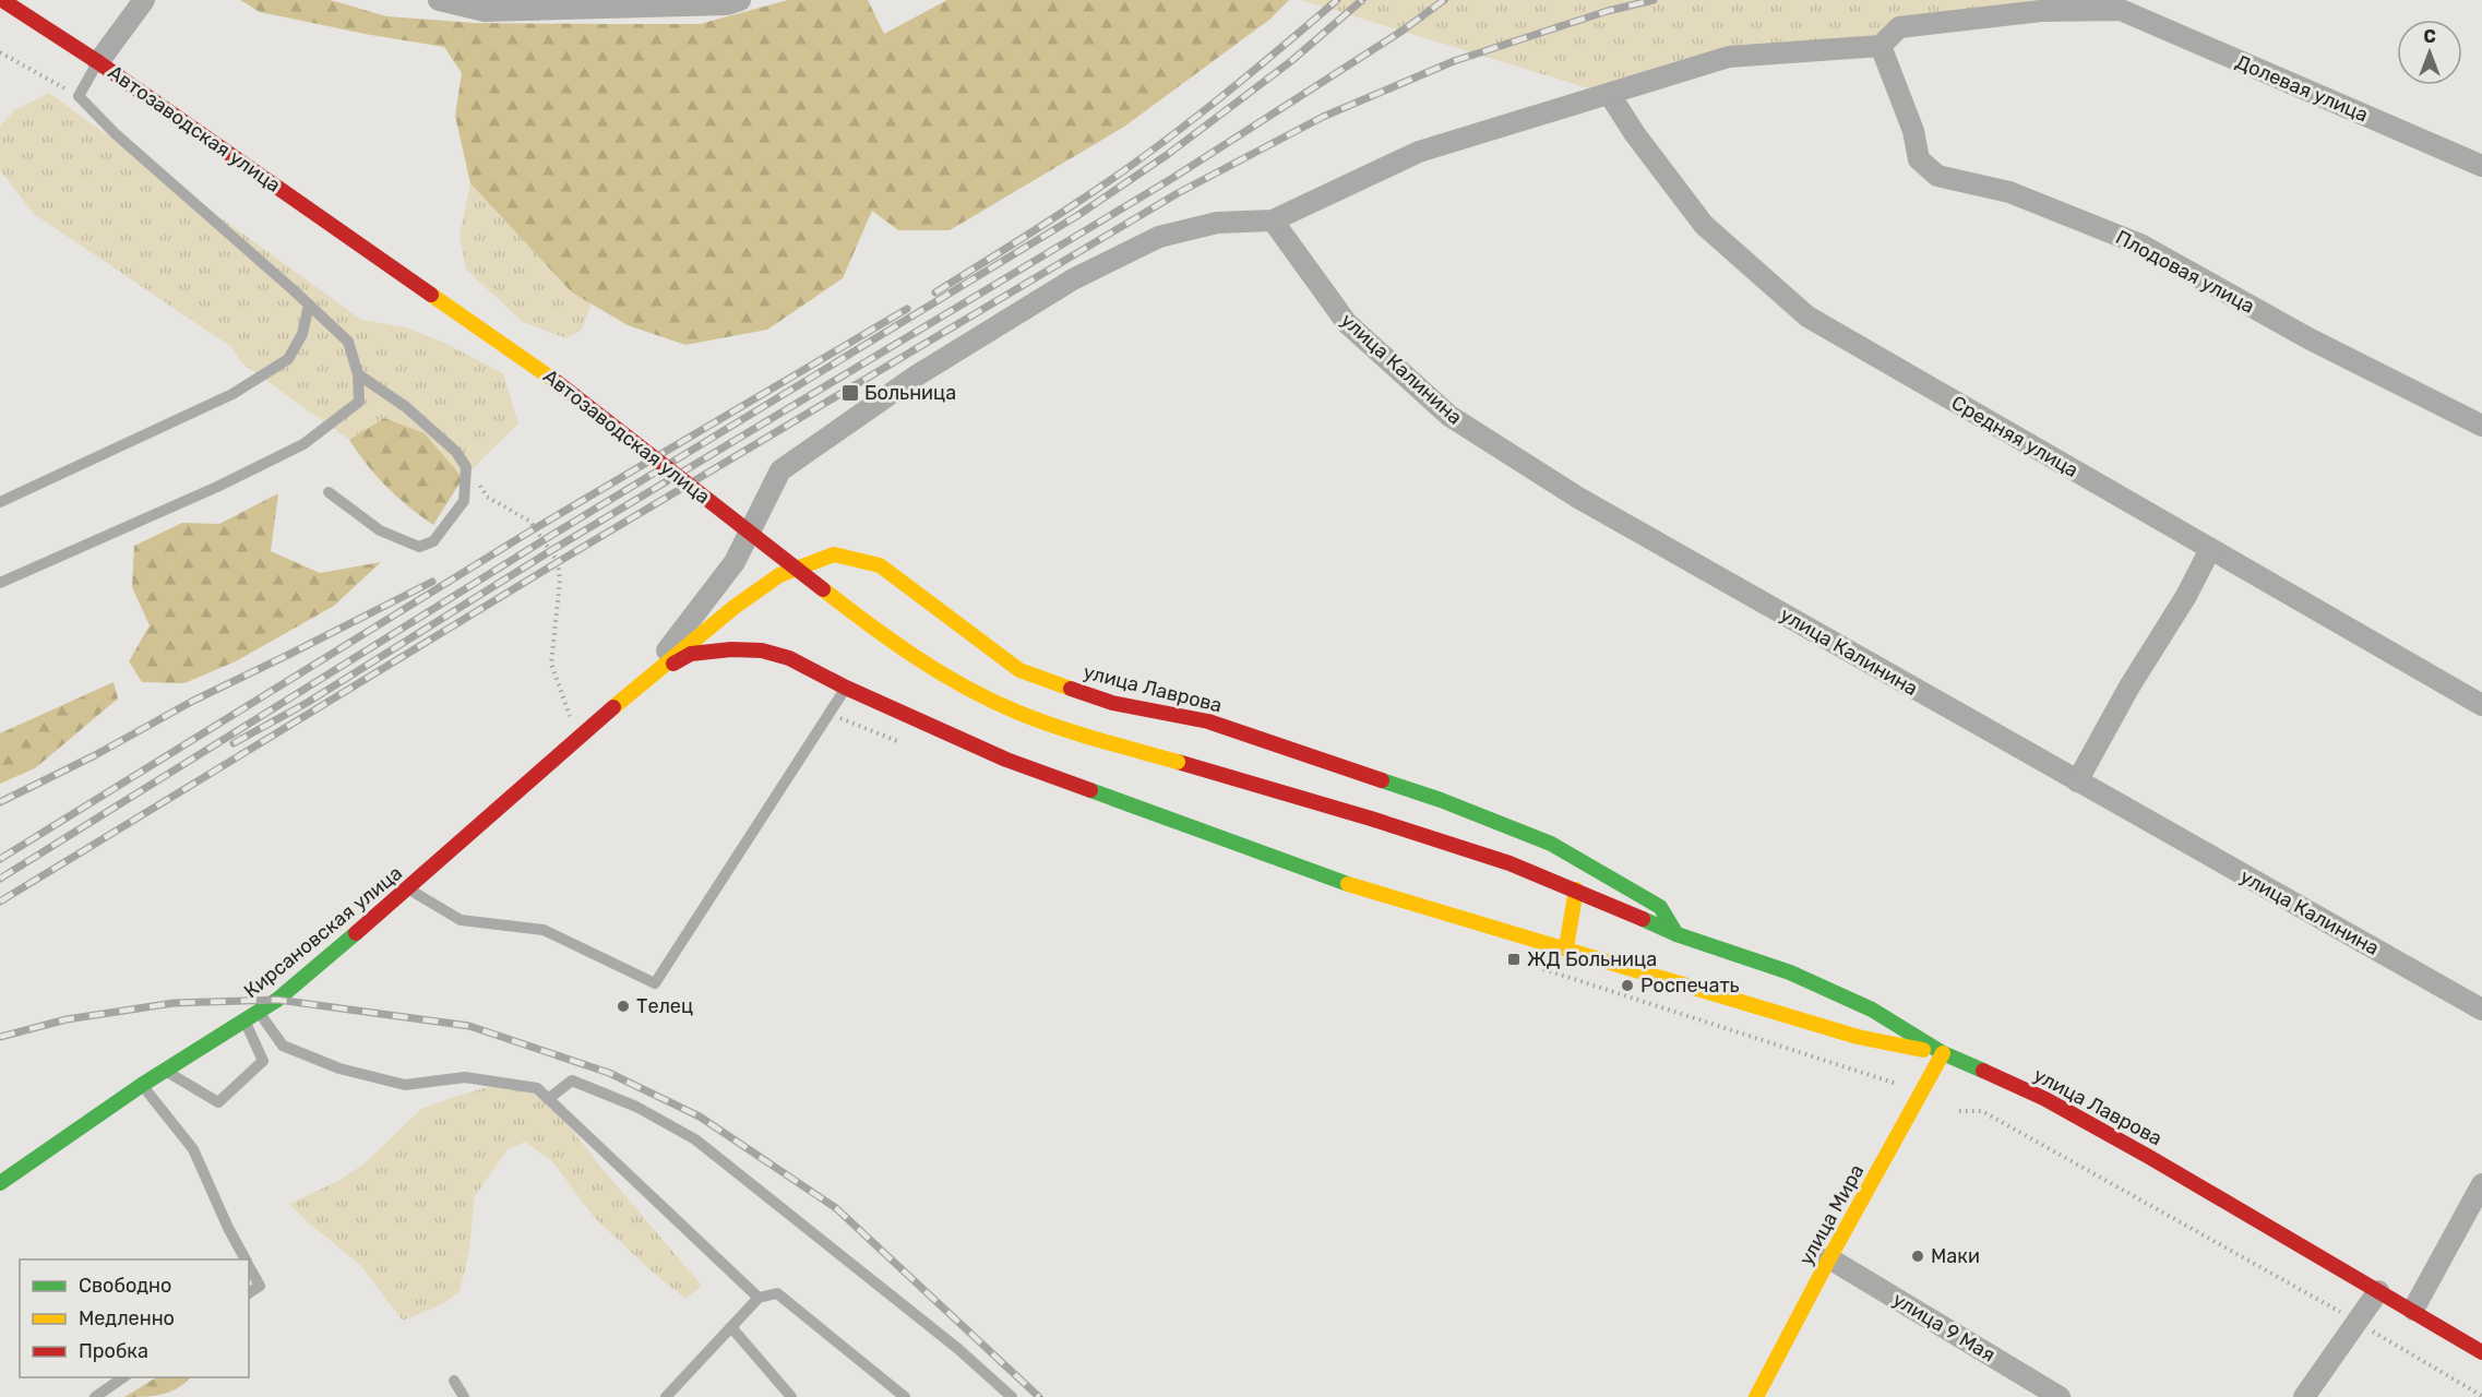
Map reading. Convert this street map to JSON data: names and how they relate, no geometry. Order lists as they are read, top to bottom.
{
  "streets": {
    "main road": [
      "Автозаводская улица",
      "улица Лаврова",
      "Кирсановская улица",
      "улица Мира"
    ],
    "street": [
      "Долевая улица",
      "Плодовая улица",
      "улица Калинина",
      "Средняя улица",
      "улица 9 Мая"
    ]
  },
  "crossings": [
    ["Долевая улица", "Плодовая улица"],
    ["Автозаводская улица", "улица Лаврова"],
    ["улица Лаврова", "Кирсановская улица"],
    ["улица Лаврова", "улица Мира"],
    ["улица Мира", "улица 9 Мая"]
  ],
  "places": {
    "transit": ["Больница", "ЖД Больница"],
    "other": ["Роспечать", "Телец", "Маки"]
  },
  "legend": ["Свободно", "Медленно", "Пробка"],
  "north": "top"
}
